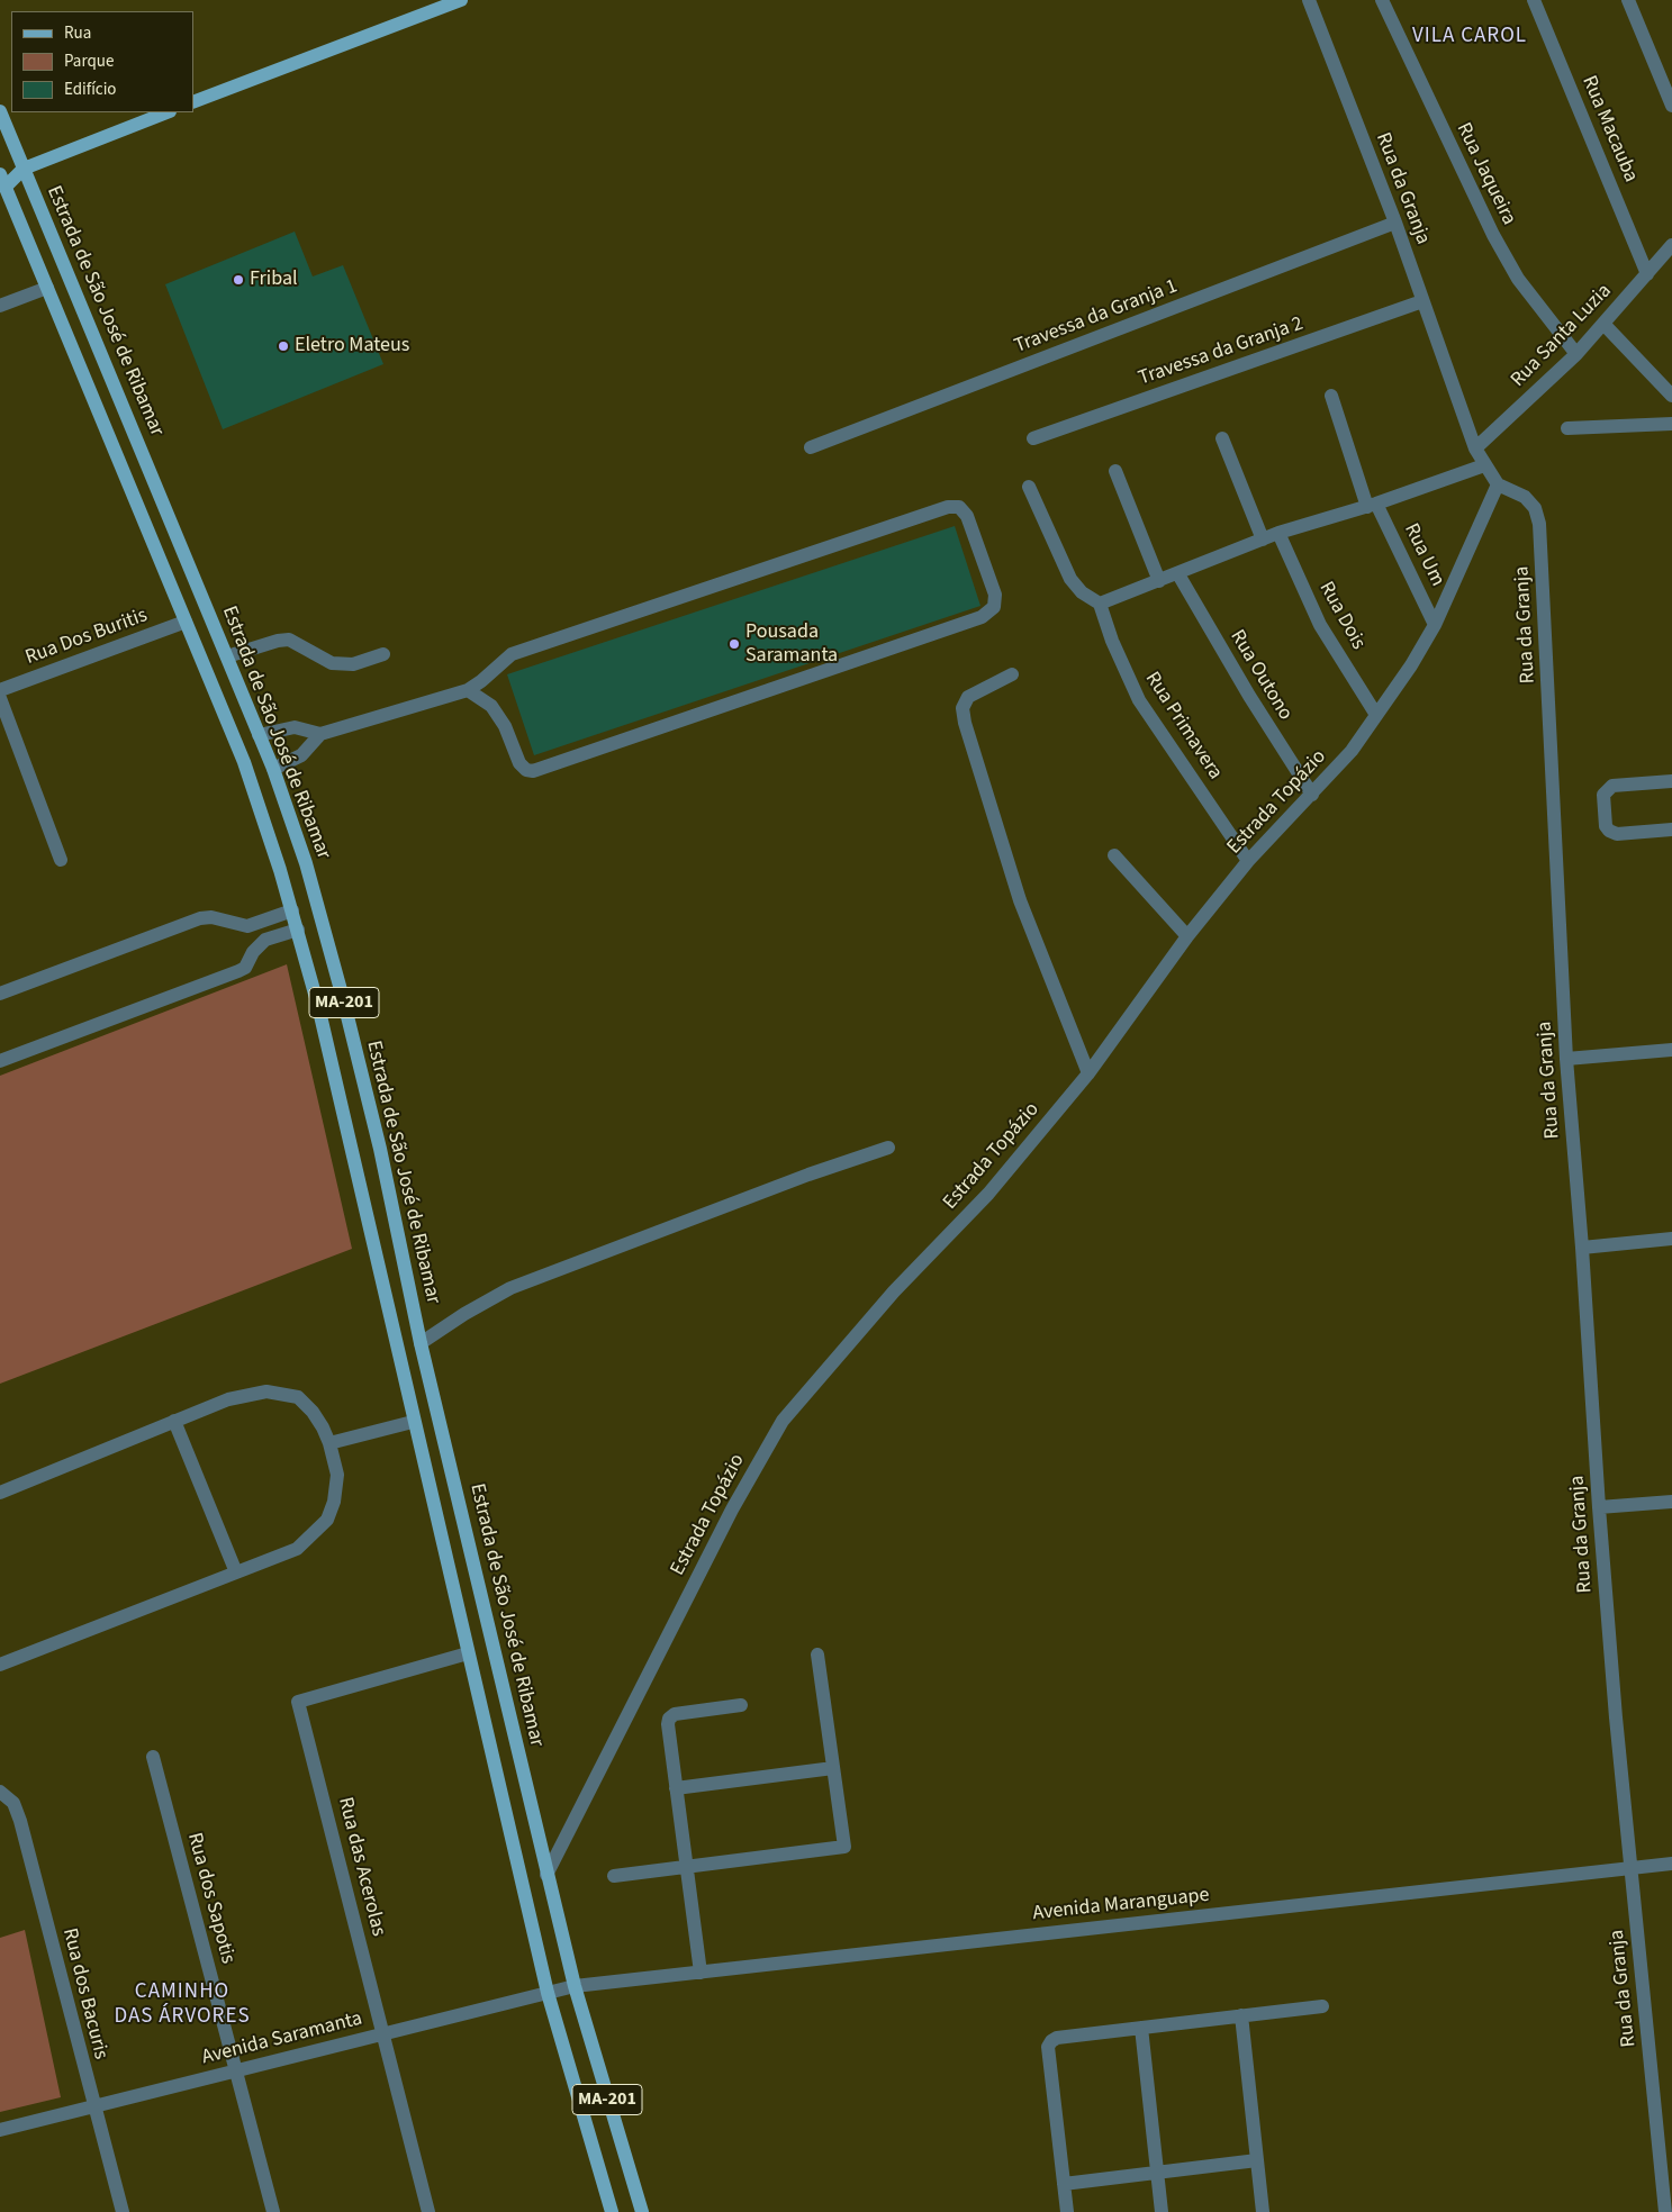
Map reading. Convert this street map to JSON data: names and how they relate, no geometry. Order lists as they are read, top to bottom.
{
  "streets": {
    "main road": ["Estrada de São José de Ribamar", "MA-201"],
    "street": [
      "Rua Macauba",
      "Rua Jaqueira",
      "Rua da Granja",
      "Travessa da Granja 1",
      "Rua Santa Luzia",
      "Travessa da Granja 2",
      "Rua Um",
      "Rua Dois",
      "Rua Dos Buritis",
      "Rua Outono",
      "Rua Primavera",
      "Estrada Topázio",
      "Rua das Acerolas",
      "Rua dos Sapotis",
      "Avenida Maranguape",
      "Rua dos Bacuris",
      "Avenida Saramanta"
    ]
  },
  "crossings": [
    ["Rua Macauba", "Rua Santa Luzia"],
    ["Rua Jaqueira", "Rua Santa Luzia"],
    ["Rua da Granja", "Travessa da Granja 1"],
    ["Rua da Granja", "Rua Santa Luzia"],
    ["Rua da Granja", "Travessa da Granja 2"],
    ["Rua da Granja", "Estrada Topázio"],
    ["Rua da Granja", "Avenida Maranguape"],
    ["Estrada de São José de Ribamar", "Rua Dos Buritis"],
    ["Estrada de São José de Ribamar", "Estrada Topázio"],
    ["Estrada de São José de Ribamar", "Rua das Acerolas"],
    ["Estrada de São José de Ribamar", "Avenida Maranguape"],
    ["Estrada de São José de Ribamar", "Avenida Saramanta"],
    ["Rua Um", "Estrada Topázio"],
    ["Rua Dois", "Estrada Topázio"],
    ["Rua Outono", "Estrada Topázio"],
    ["Rua Primavera", "Estrada Topázio"],
    ["Rua das Acerolas", "Avenida Saramanta"],
    ["Rua dos Sapotis", "Avenida Saramanta"],
    ["Avenida Maranguape", "Avenida Saramanta"],
    ["Rua dos Bacuris", "Avenida Saramanta"]
  ],
  "districts": ["VILA CAROL", "CAMINHO DAS ÁRVORES"],
  "places": ["Fribal", "Eletro Mateus", "Pousada Saramanta"],
  "legend": ["Rua", "Parque", "Edifício"]
}
